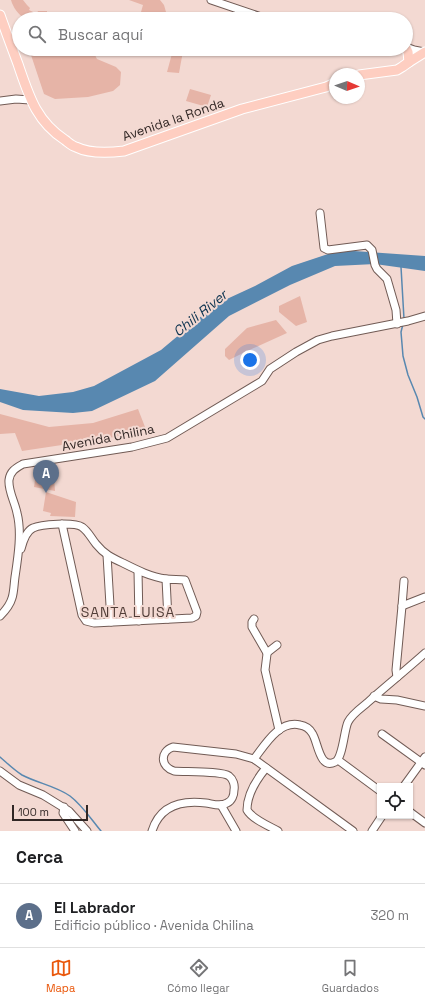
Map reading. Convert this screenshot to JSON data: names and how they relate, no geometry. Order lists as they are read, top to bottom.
{
  "streets": {
    "main road": ["Avenida la Ronda"],
    "street": ["Avenida Chilina"]
  },
  "districts": ["SANTA LUISA"],
  "water": ["Chili River"],
  "scale_bar": "100 m",
  "north": "right",
  "page": {
    "search": "Buscar aquí",
    "pins": "A",
    "scale": "100 m",
    "heading": "Cerca",
    "list": [
      {
        "mark": "A",
        "name": "El Labrador",
        "note": "Edificio público · Avenida Chilina",
        "value": "320 m"
      }
    ],
    "nav": ["Mapa", "Cómo llegar", "Guardados"]
  }
}
